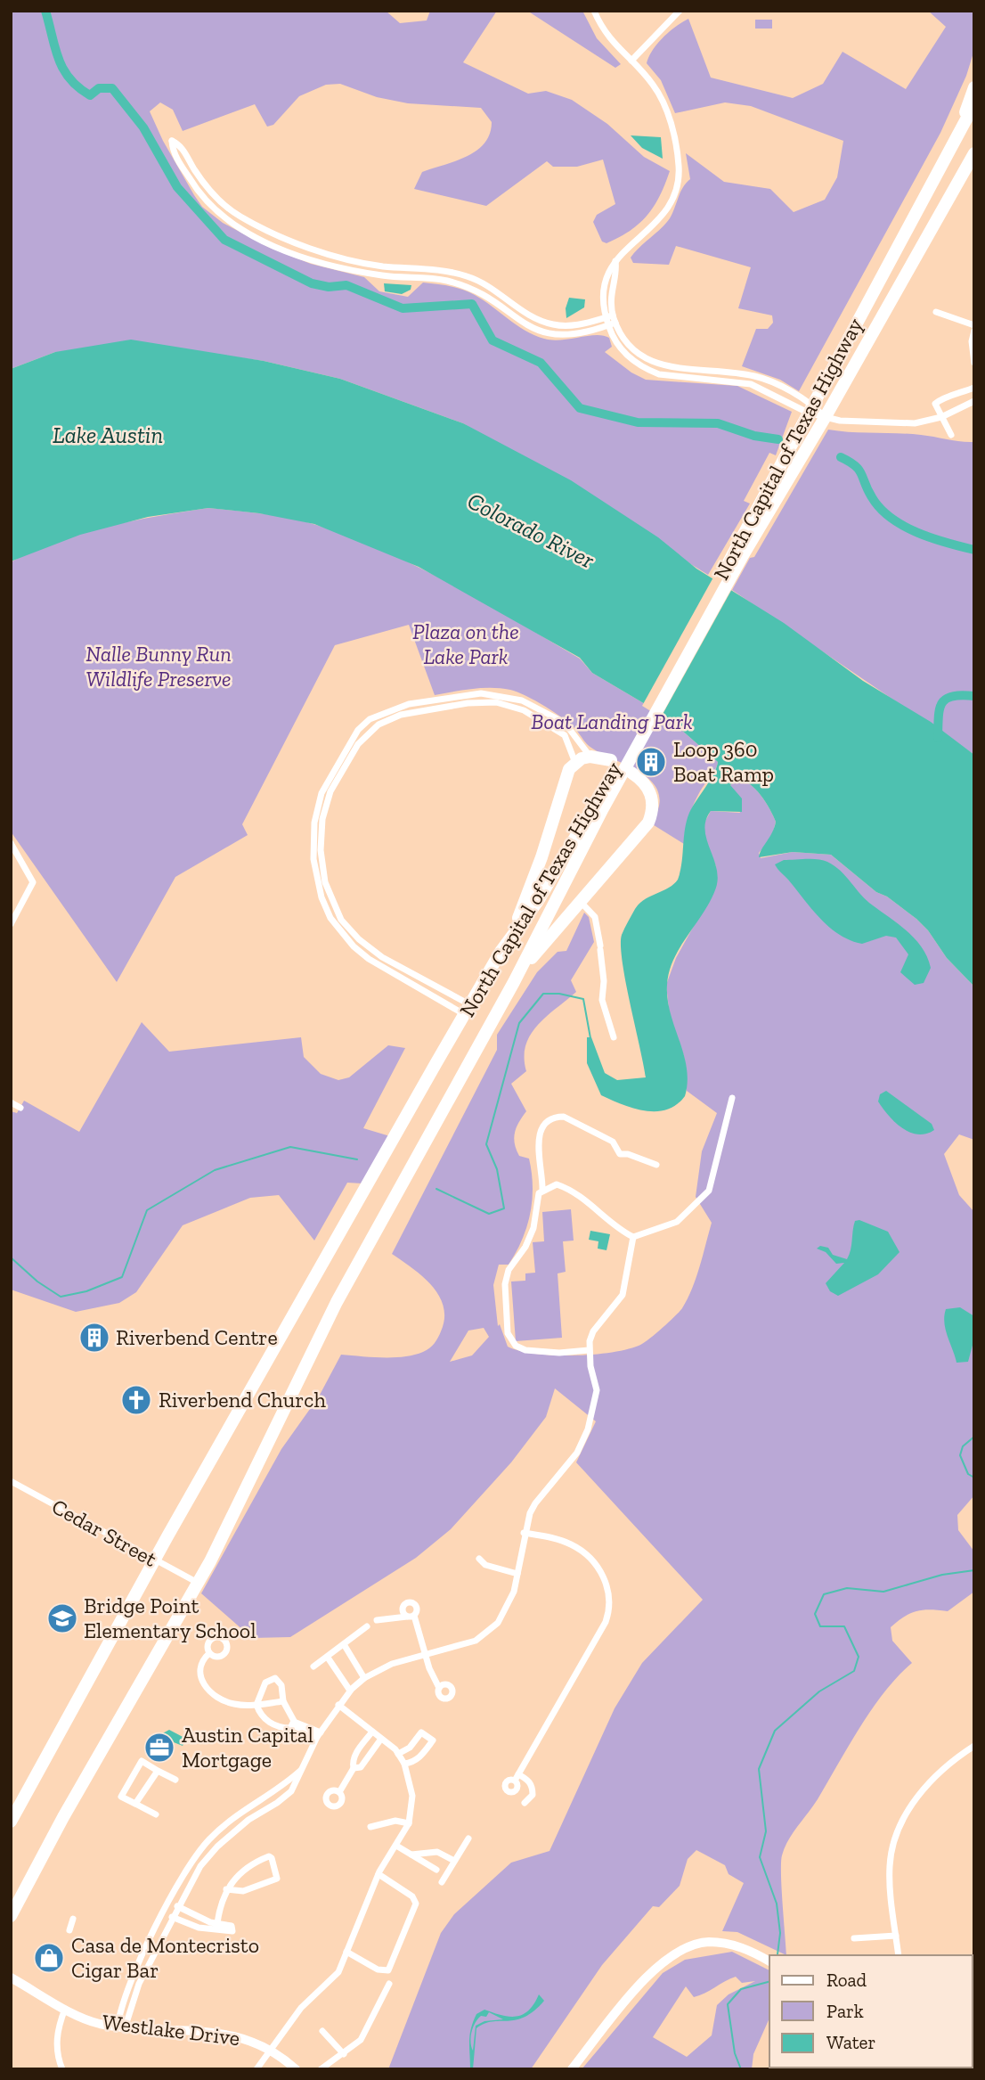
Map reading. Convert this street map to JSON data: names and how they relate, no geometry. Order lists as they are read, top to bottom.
{
  "streets": {
    "highway": ["North Capital of Texas Highway"],
    "street": ["Cedar Street", "Westlake Drive"]
  },
  "crossings": [
    ["North Capital of Texas Highway", "Cedar Street"]
  ],
  "water": ["Lake Austin", "Colorado River"],
  "parks": ["Plaza on the Lake Park", "Nalle Bunny Run Wildlife Preserve", "Boat Landing Park"],
  "places": {
    "building": ["Loop 360 Boat Ramp", "Riverbend Centre"],
    "church": ["Riverbend Church"],
    "school or university": ["Bridge Point Elementary School"],
    "office": ["Austin Capital Mortgage"],
    "shop": ["Casa de Montecristo Cigar Bar"]
  },
  "legend": ["Road", "Park", "Water"]
}
